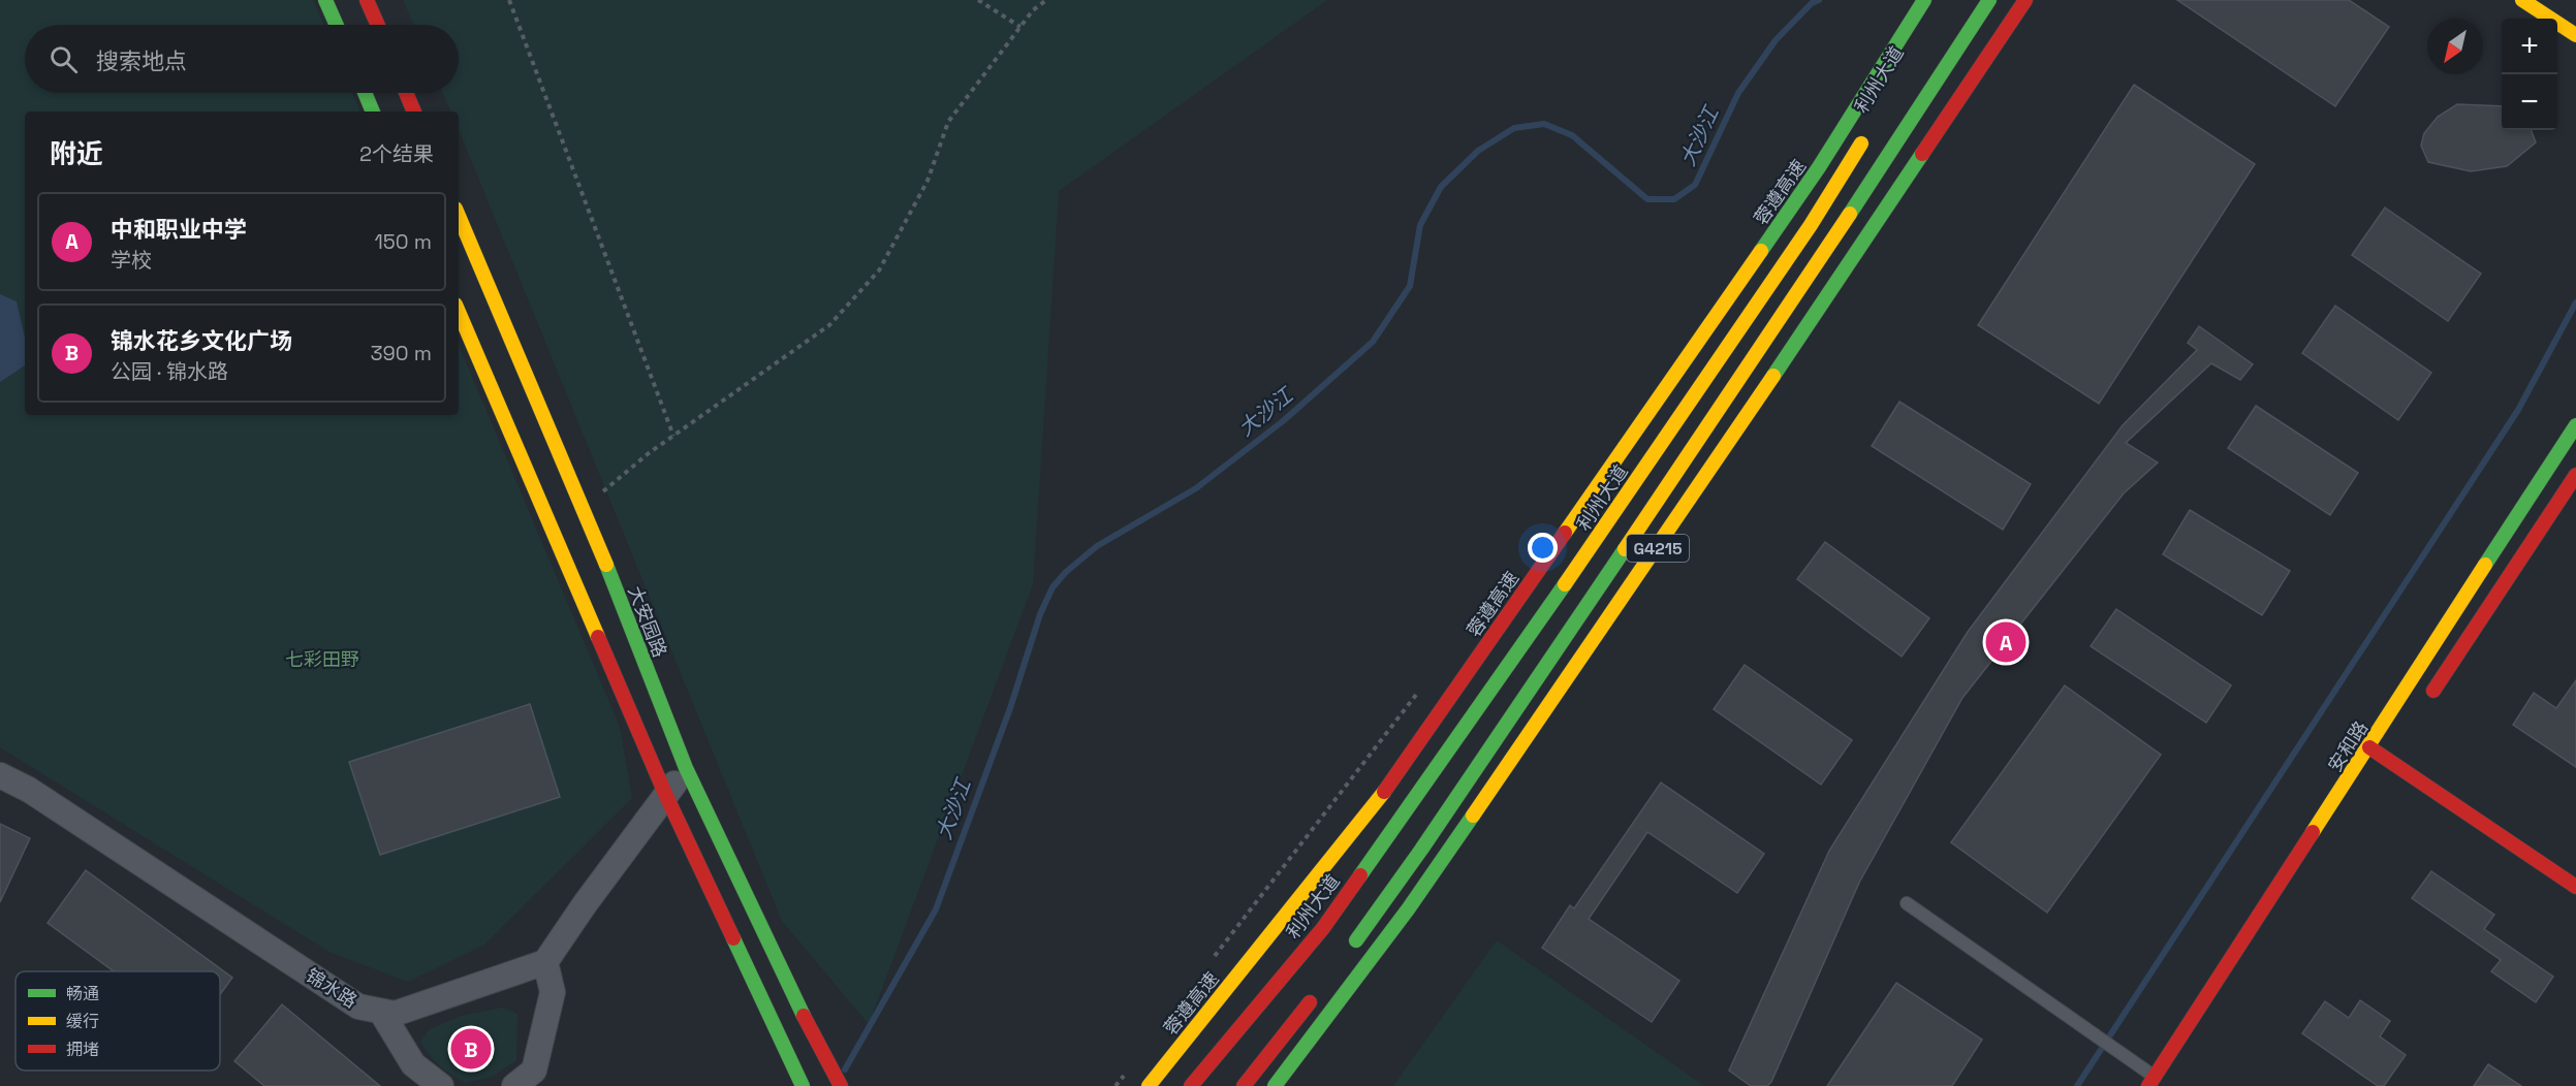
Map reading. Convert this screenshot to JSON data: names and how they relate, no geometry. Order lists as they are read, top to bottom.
{
  "streets": {
    "main road": [
      "利州大道",
      "蓉遵高速",
      "G4215",
      "大安园路",
      "安和路"
    ],
    "street": ["锦水路"]
  },
  "water": ["大沙江"],
  "parks": ["七彩田野"],
  "legend": ["畅通", "缓行", "拥堵"],
  "north": "bottom left",
  "page": {
    "map_buttons": ["+", "−"],
    "search": "搜索地点",
    "heading": ["附近", "2个结果"],
    "list": [
      {
        "mark": "A",
        "name": "中和职业中学",
        "note": "学校",
        "value": "150 m"
      },
      {
        "mark": "B",
        "name": "锦水花乡文化广场",
        "note": "公园 · 锦水路",
        "value": "390 m"
      }
    ],
    "pins": ["A", "B"]
  }
}
